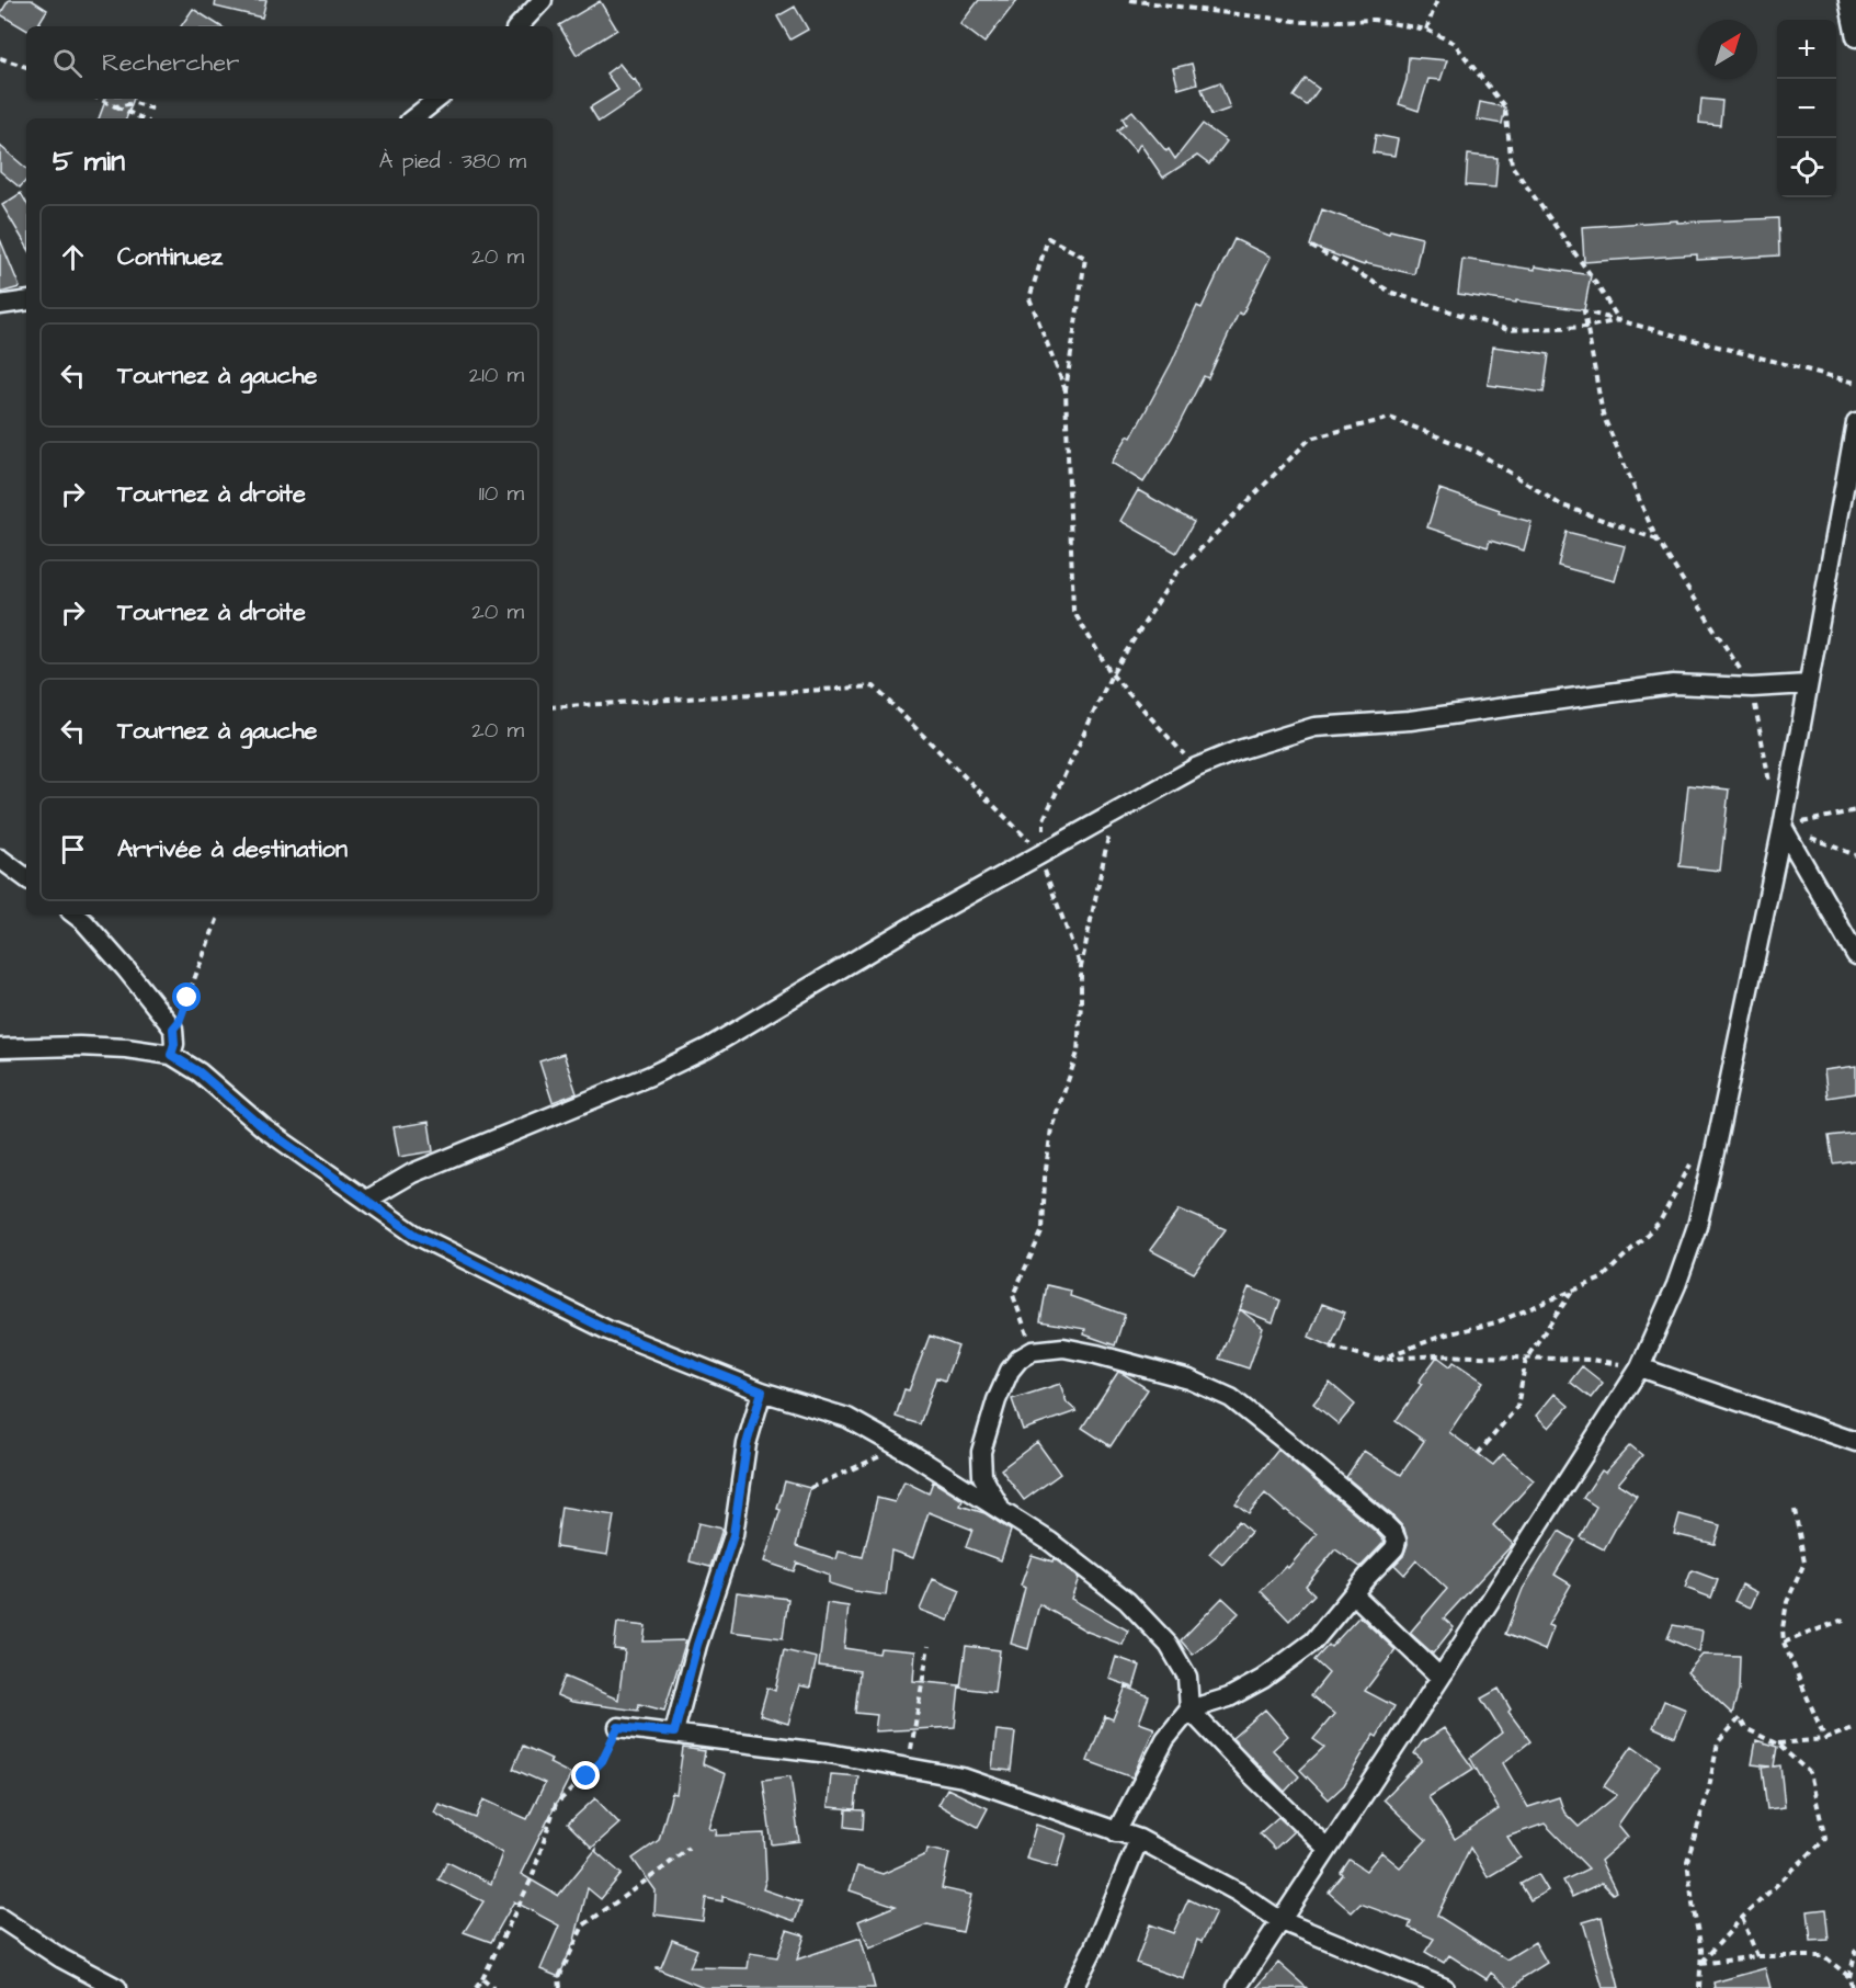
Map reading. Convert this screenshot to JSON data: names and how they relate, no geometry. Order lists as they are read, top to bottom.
{
  "north": "top right",
  "page": {
    "map_buttons": ["+", "−"],
    "search": "Rechercher",
    "heading": ["5 min", "À pied · 380 m"],
    "list": [
      ["Continuez", "20 m"],
      ["Tournez à gauche", "210 m"],
      ["Tournez à droite", "110 m"],
      ["Tournez à droite", "20 m"],
      ["Tournez à gauche", "20 m"],
      "Arrivée à destination"
    ]
  }
}
